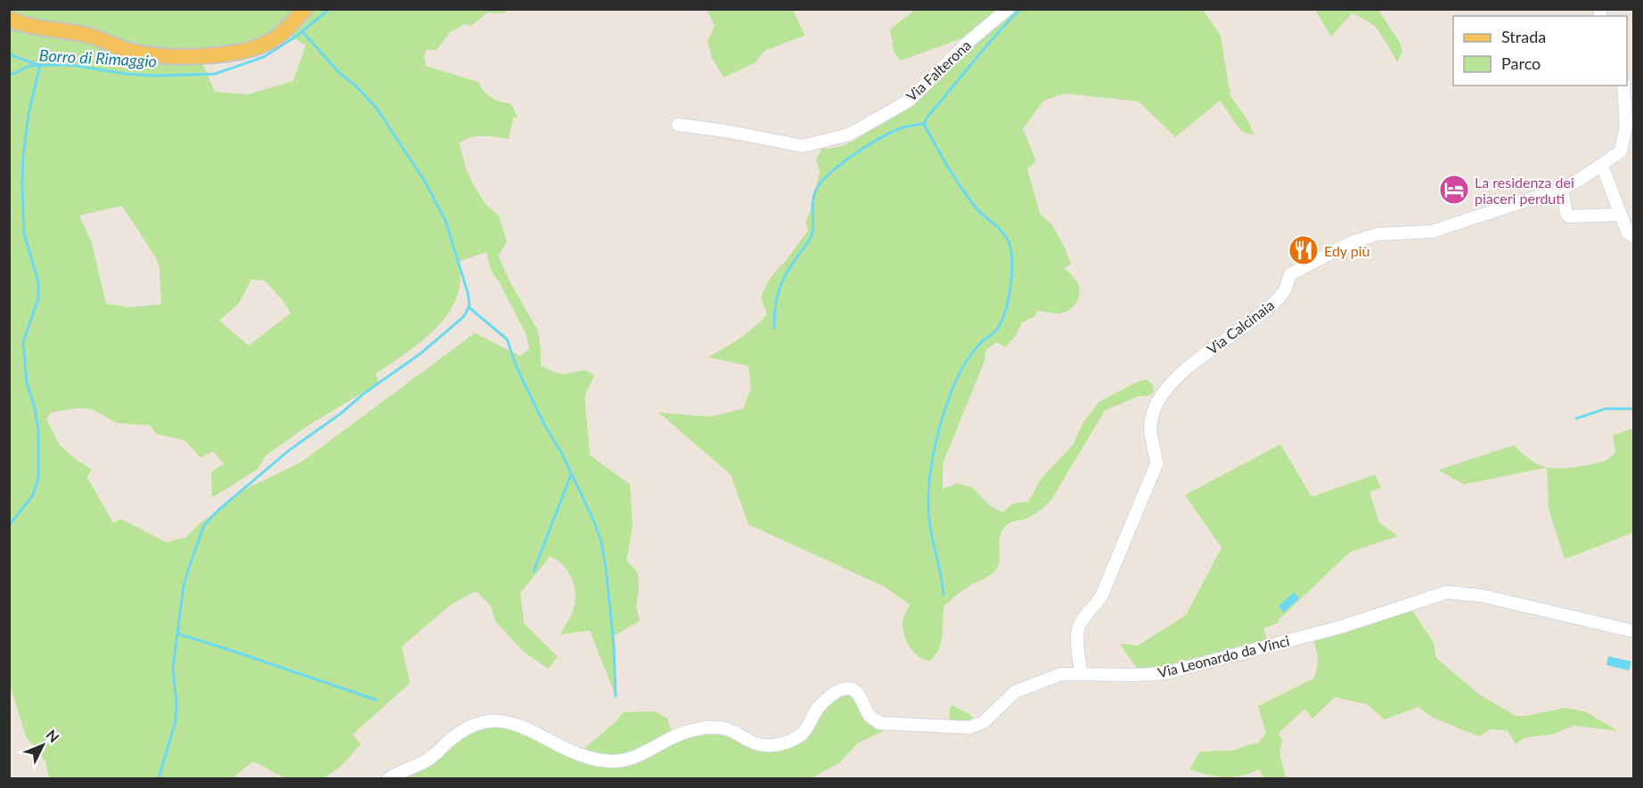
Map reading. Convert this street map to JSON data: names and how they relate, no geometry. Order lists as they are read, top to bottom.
{
  "streets": {
    "street": ["Via Falterona", "Via Calcinaia", "Via Leonardo da Vinci"]
  },
  "crossings": [
    ["Via Calcinaia", "Via Leonardo da Vinci"]
  ],
  "water": ["Borro di Rimaggio"],
  "places": {
    "hotel": ["La residenza dei piaceri perduti"],
    "restaurant": ["Edy più"]
  },
  "legend": ["Strada", "Parco"],
  "north": "top right"
}
